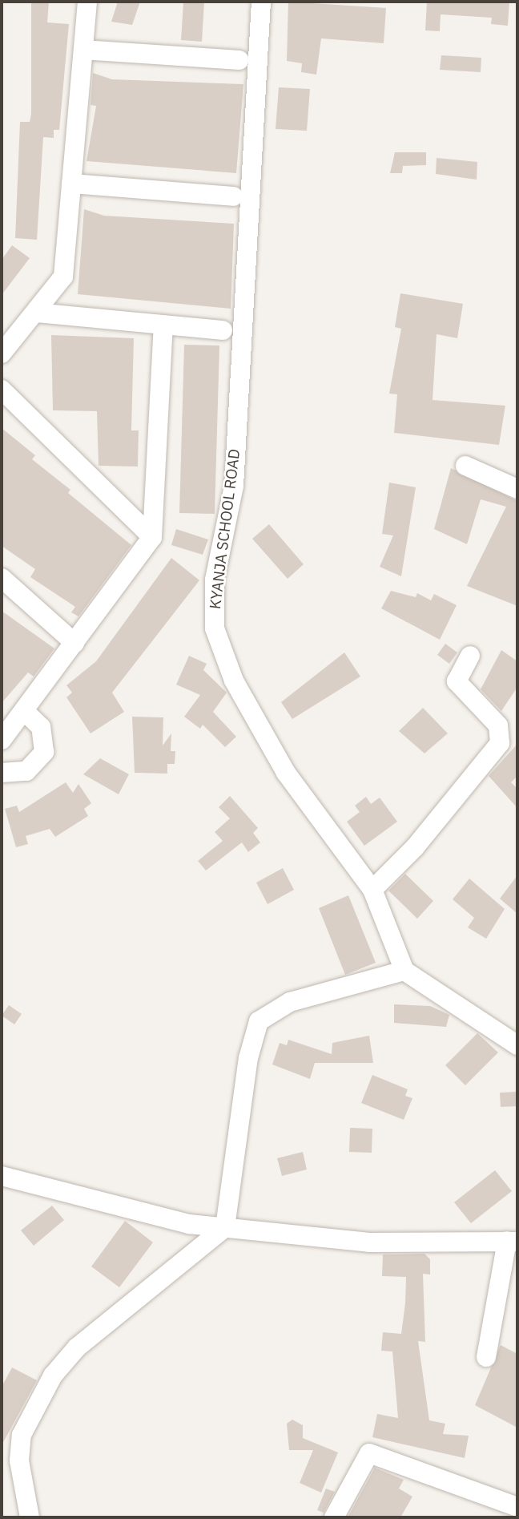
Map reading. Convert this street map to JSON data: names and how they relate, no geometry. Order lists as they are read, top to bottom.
{
  "streets": {
    "street": ["KYANJA SCHOOL ROAD"]
  }
}
